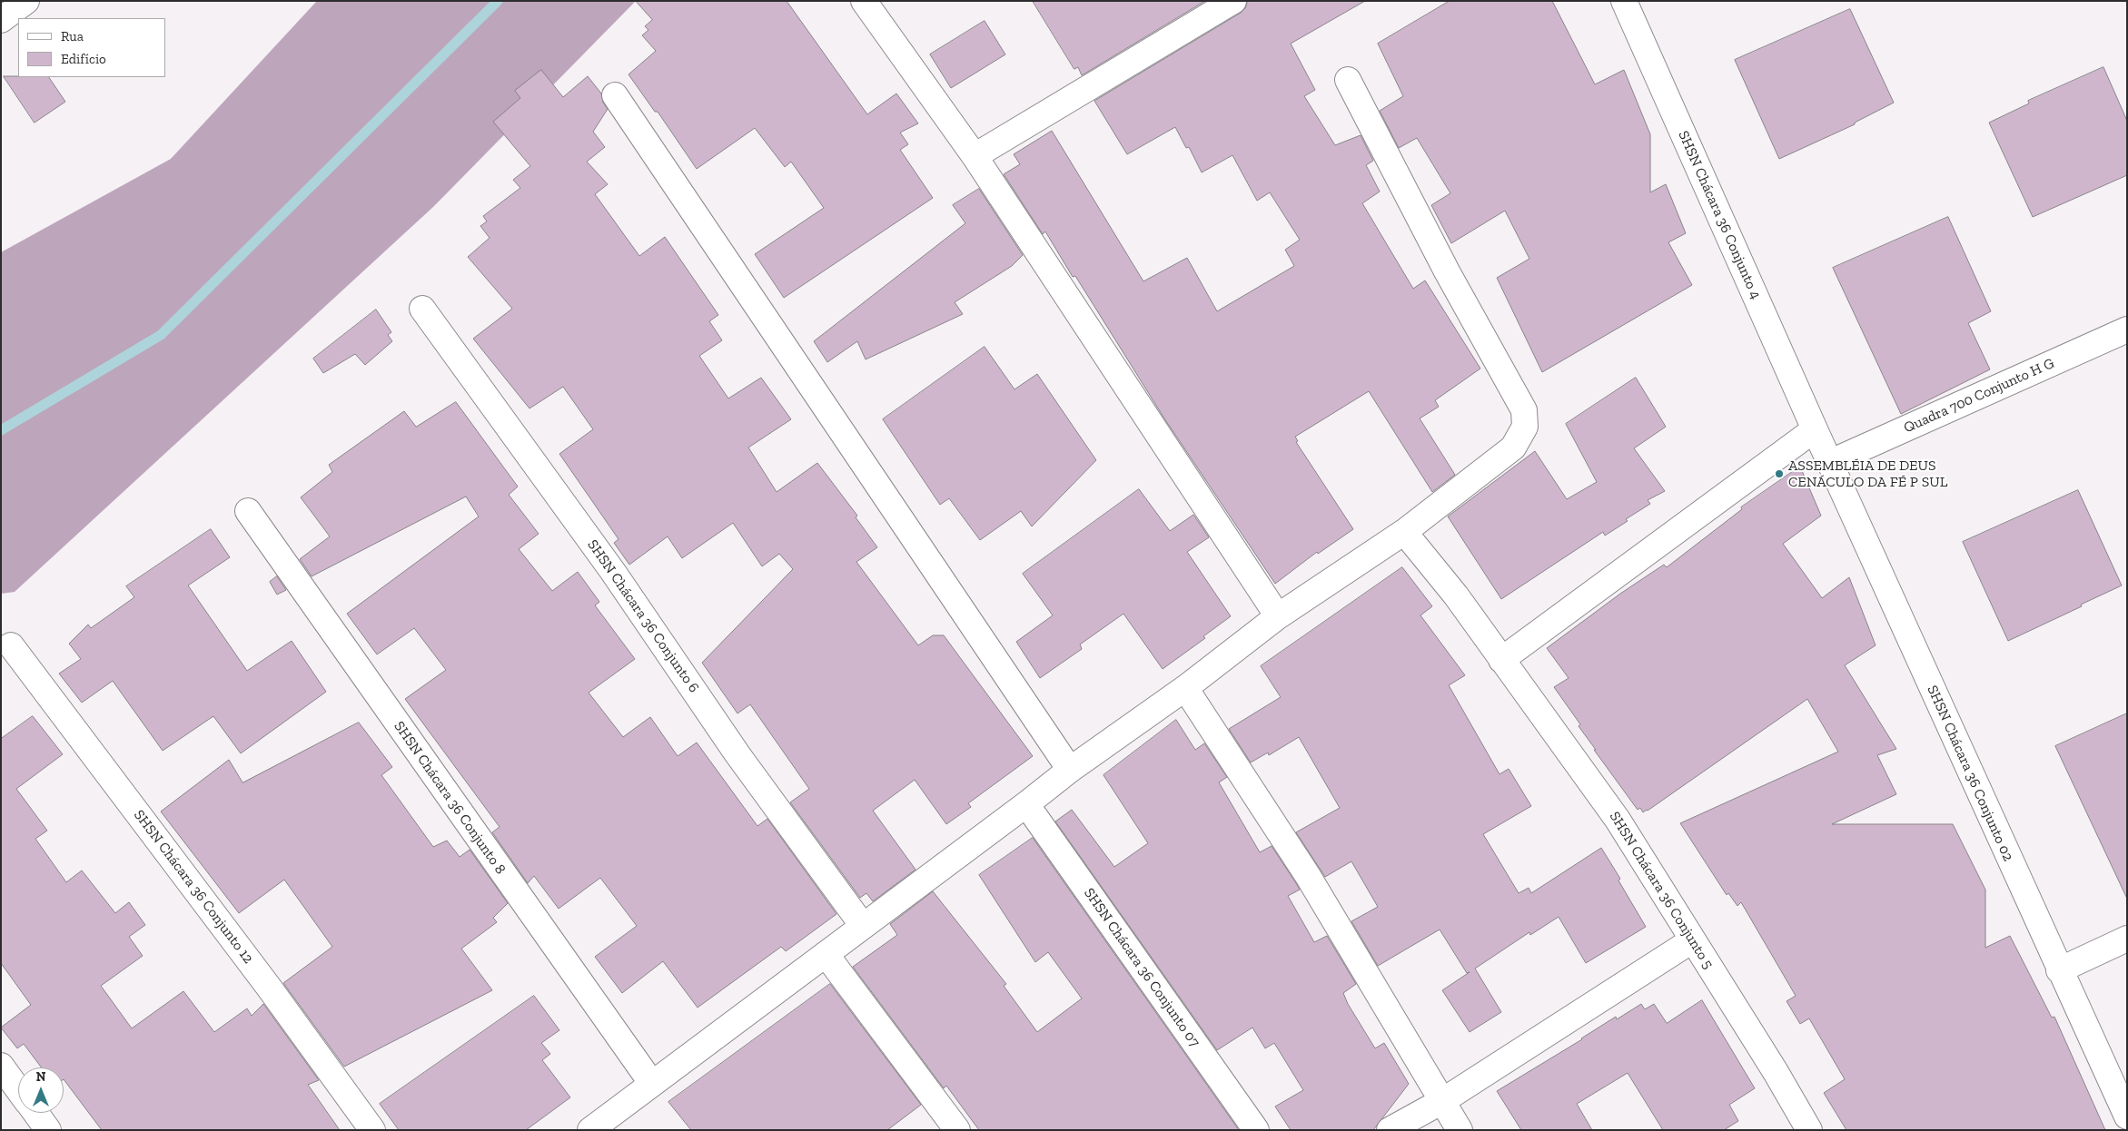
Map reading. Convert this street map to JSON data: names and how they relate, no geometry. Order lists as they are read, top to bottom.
{
  "streets": {
    "street": [
      "SHSN Chácara 36 Conjunto 4",
      "Quadra 700 Conjunto H G",
      "SHSN Chácara 36 Conjunto 6",
      "SHSN Chácara 36 Conjunto 02",
      "SHSN Chácara 36 Conjunto 8",
      "SHSN Chácara 36 Conjunto 12",
      "SHSN Chácara 36 Conjunto 5",
      "SHSN Chácara 36 Conjunto 07"
    ]
  },
  "crossings": [
    ["SHSN Chácara 36 Conjunto 4", "SHSN Chácara 36 Conjunto 02"],
    ["Quadra 700 Conjunto H G", "SHSN Chácara 36 Conjunto 02"]
  ],
  "places": ["ASSEMBLÉIA DE DEUS CENÁCULO DA FÉ P SUL"],
  "legend": ["Rua", "Edifício"],
  "north": "top"
}
